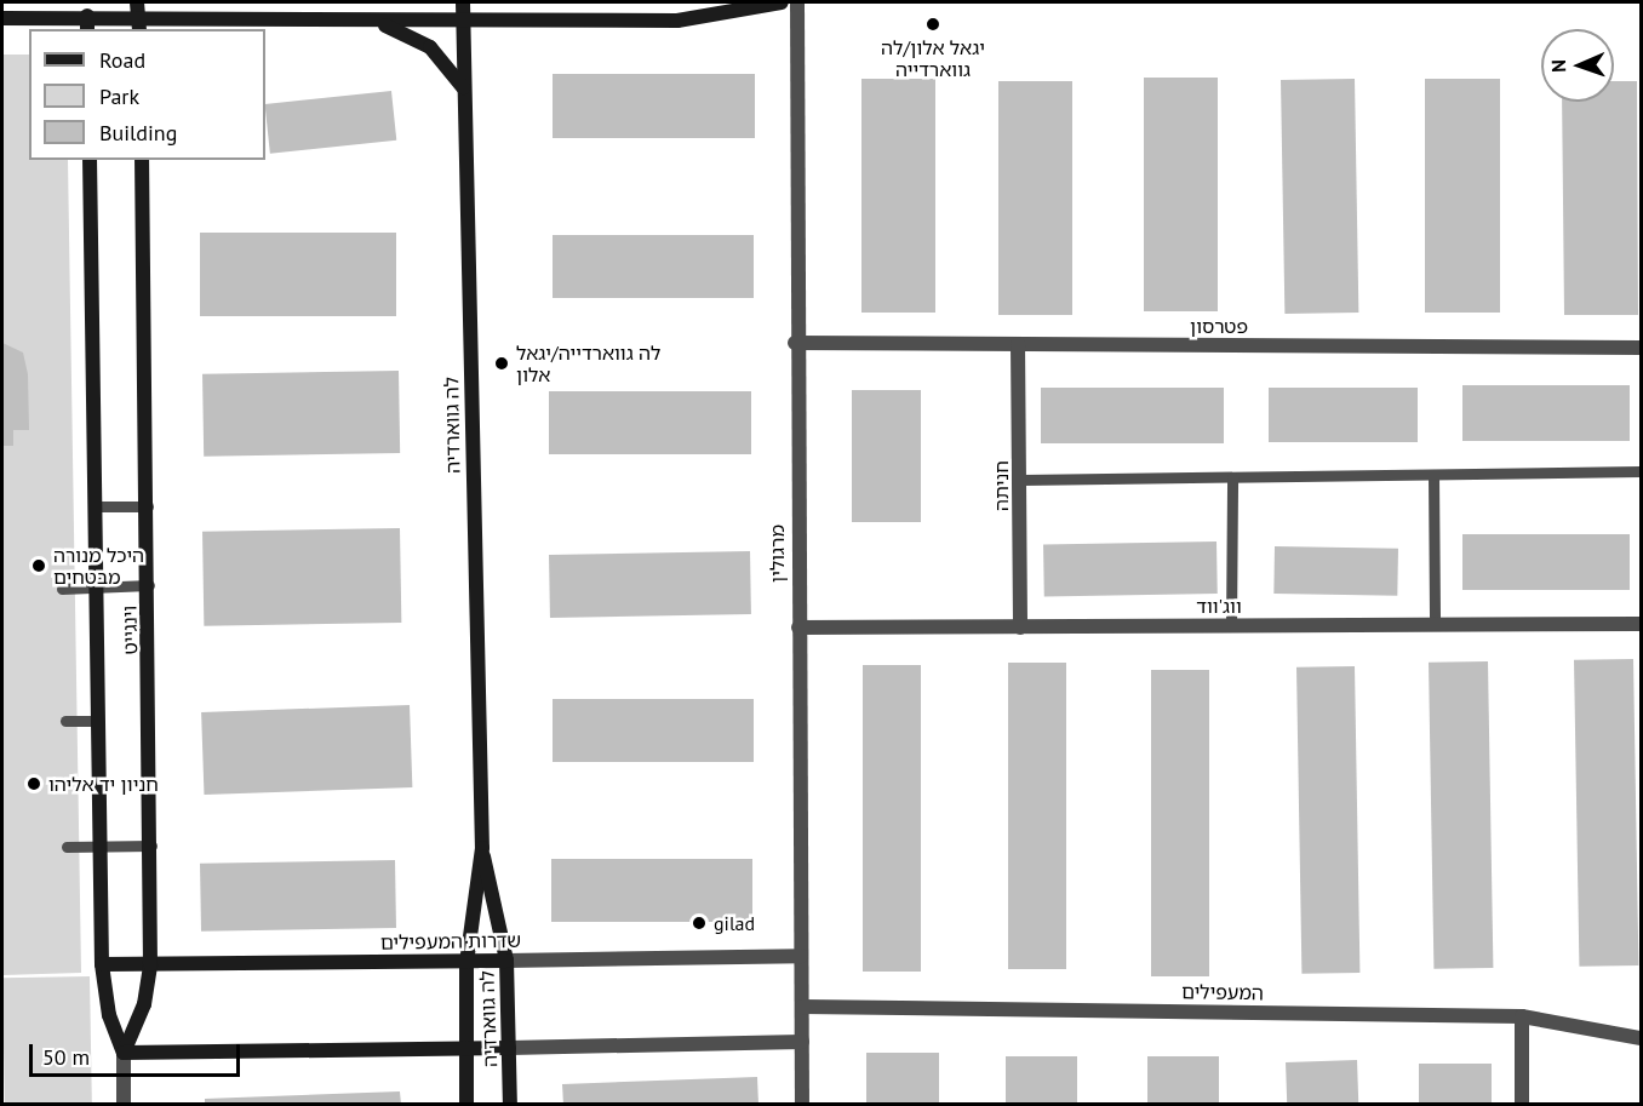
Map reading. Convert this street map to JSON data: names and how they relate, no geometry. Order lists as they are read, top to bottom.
{
  "streets": {
    "street": [
      "פטרסון",
      "לה גווארדיה",
      "חניתה",
      "מרגולין",
      "ווג'ווד",
      "וינגייט",
      "שדרות המעפילים",
      "המעפילים"
    ]
  },
  "crossings": [
    ["פטרסון", "חניתה"],
    ["פטרסון", "מרגולין"],
    ["לה גווארדיה", "שדרות המעפילים"],
    ["חניתה", "ווג'ווד"],
    ["מרגולין", "ווג'ווד"],
    ["מרגולין", "שדרות המעפילים"],
    ["מרגולין", "המעפילים"],
    ["וינגייט", "שדרות המעפילים"]
  ],
  "places": [
    "יגאל אלון/לה גווארדייה",
    "לה גווארדייה/יגאל אלון",
    "היכל מנורה מבטחים",
    "חניון יד אליהו",
    "gilad"
  ],
  "legend": ["Road", "Park", "Building"],
  "scale_bar": "50 m",
  "north": "left"
}
